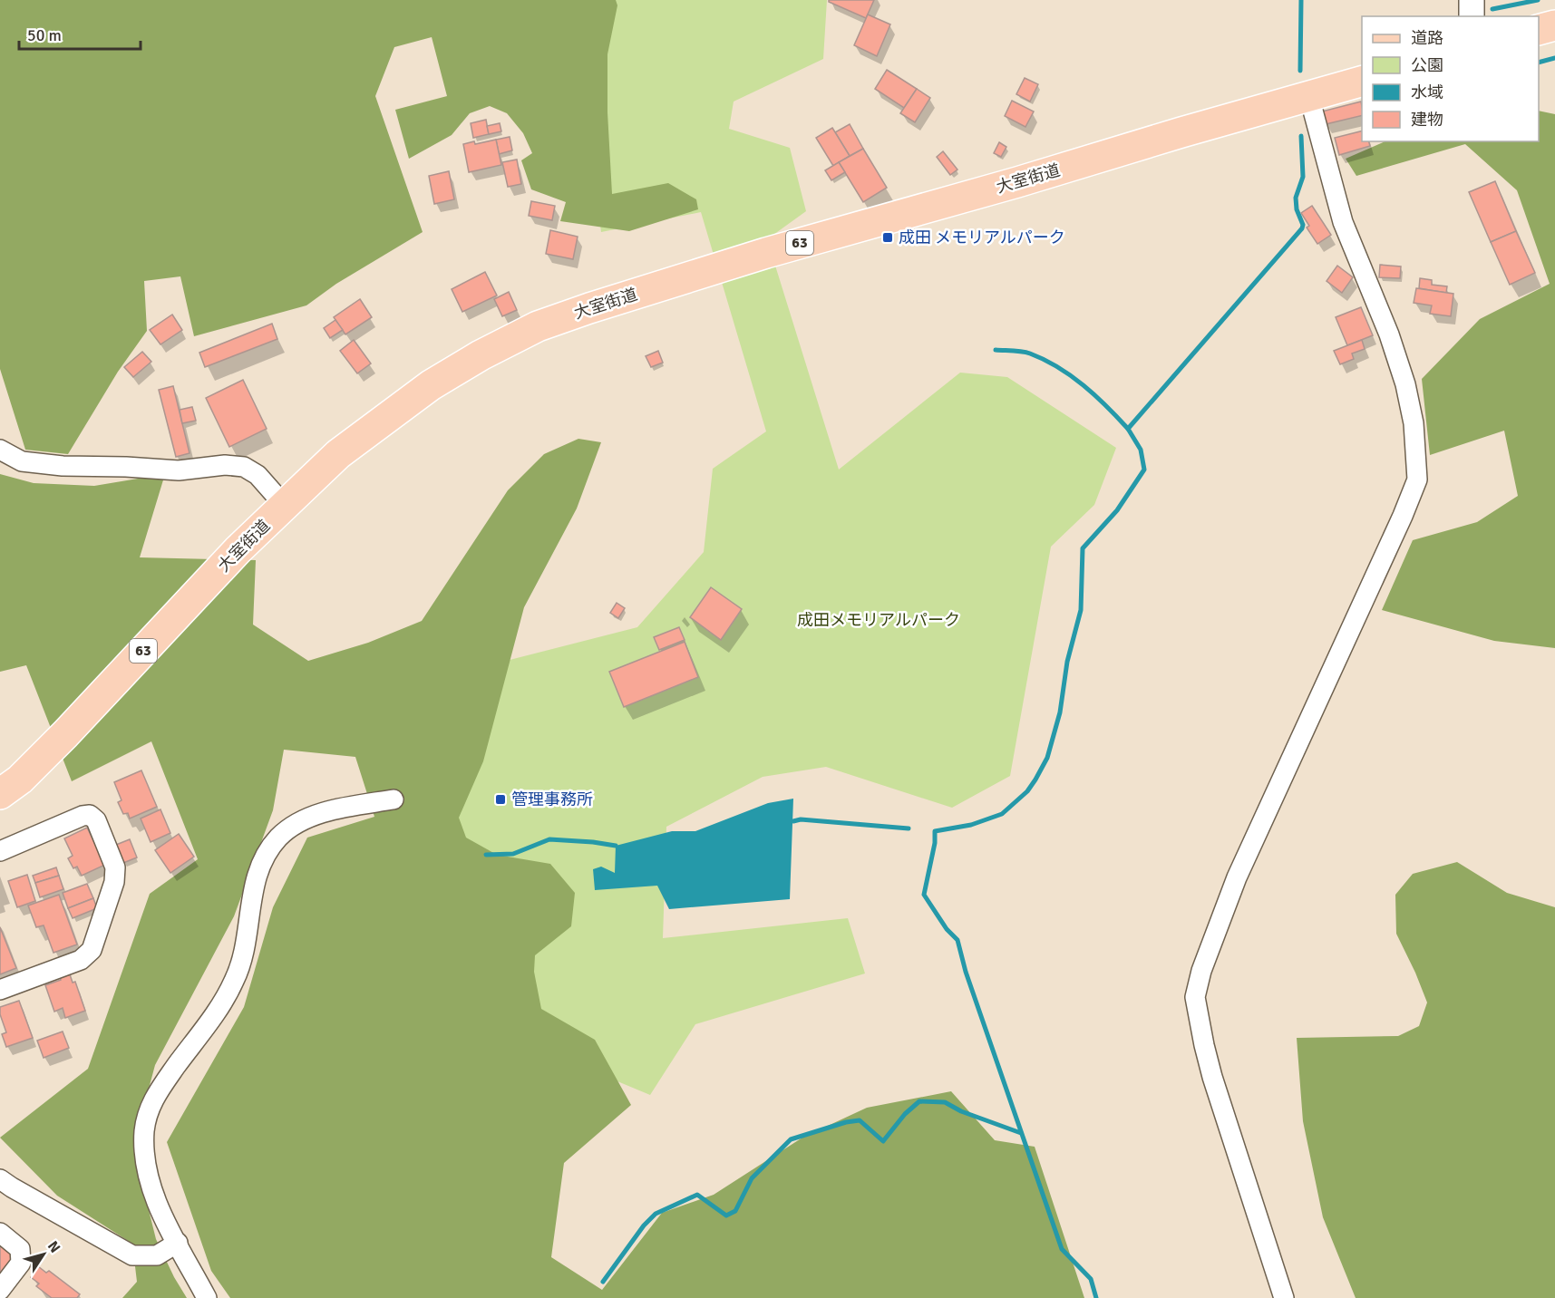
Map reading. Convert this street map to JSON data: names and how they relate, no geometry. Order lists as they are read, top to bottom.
{
  "streets": {
    "main road": ["大室街道", "63"]
  },
  "parks": ["成田メモリアルパーク"],
  "places": {
    "transit": ["成田 メモリアルパーク", "管理事務所"]
  },
  "legend": [
    "道路",
    "公園",
    "水域",
    "建物"
  ],
  "scale_bar": "50 m",
  "north": "top right"
}
